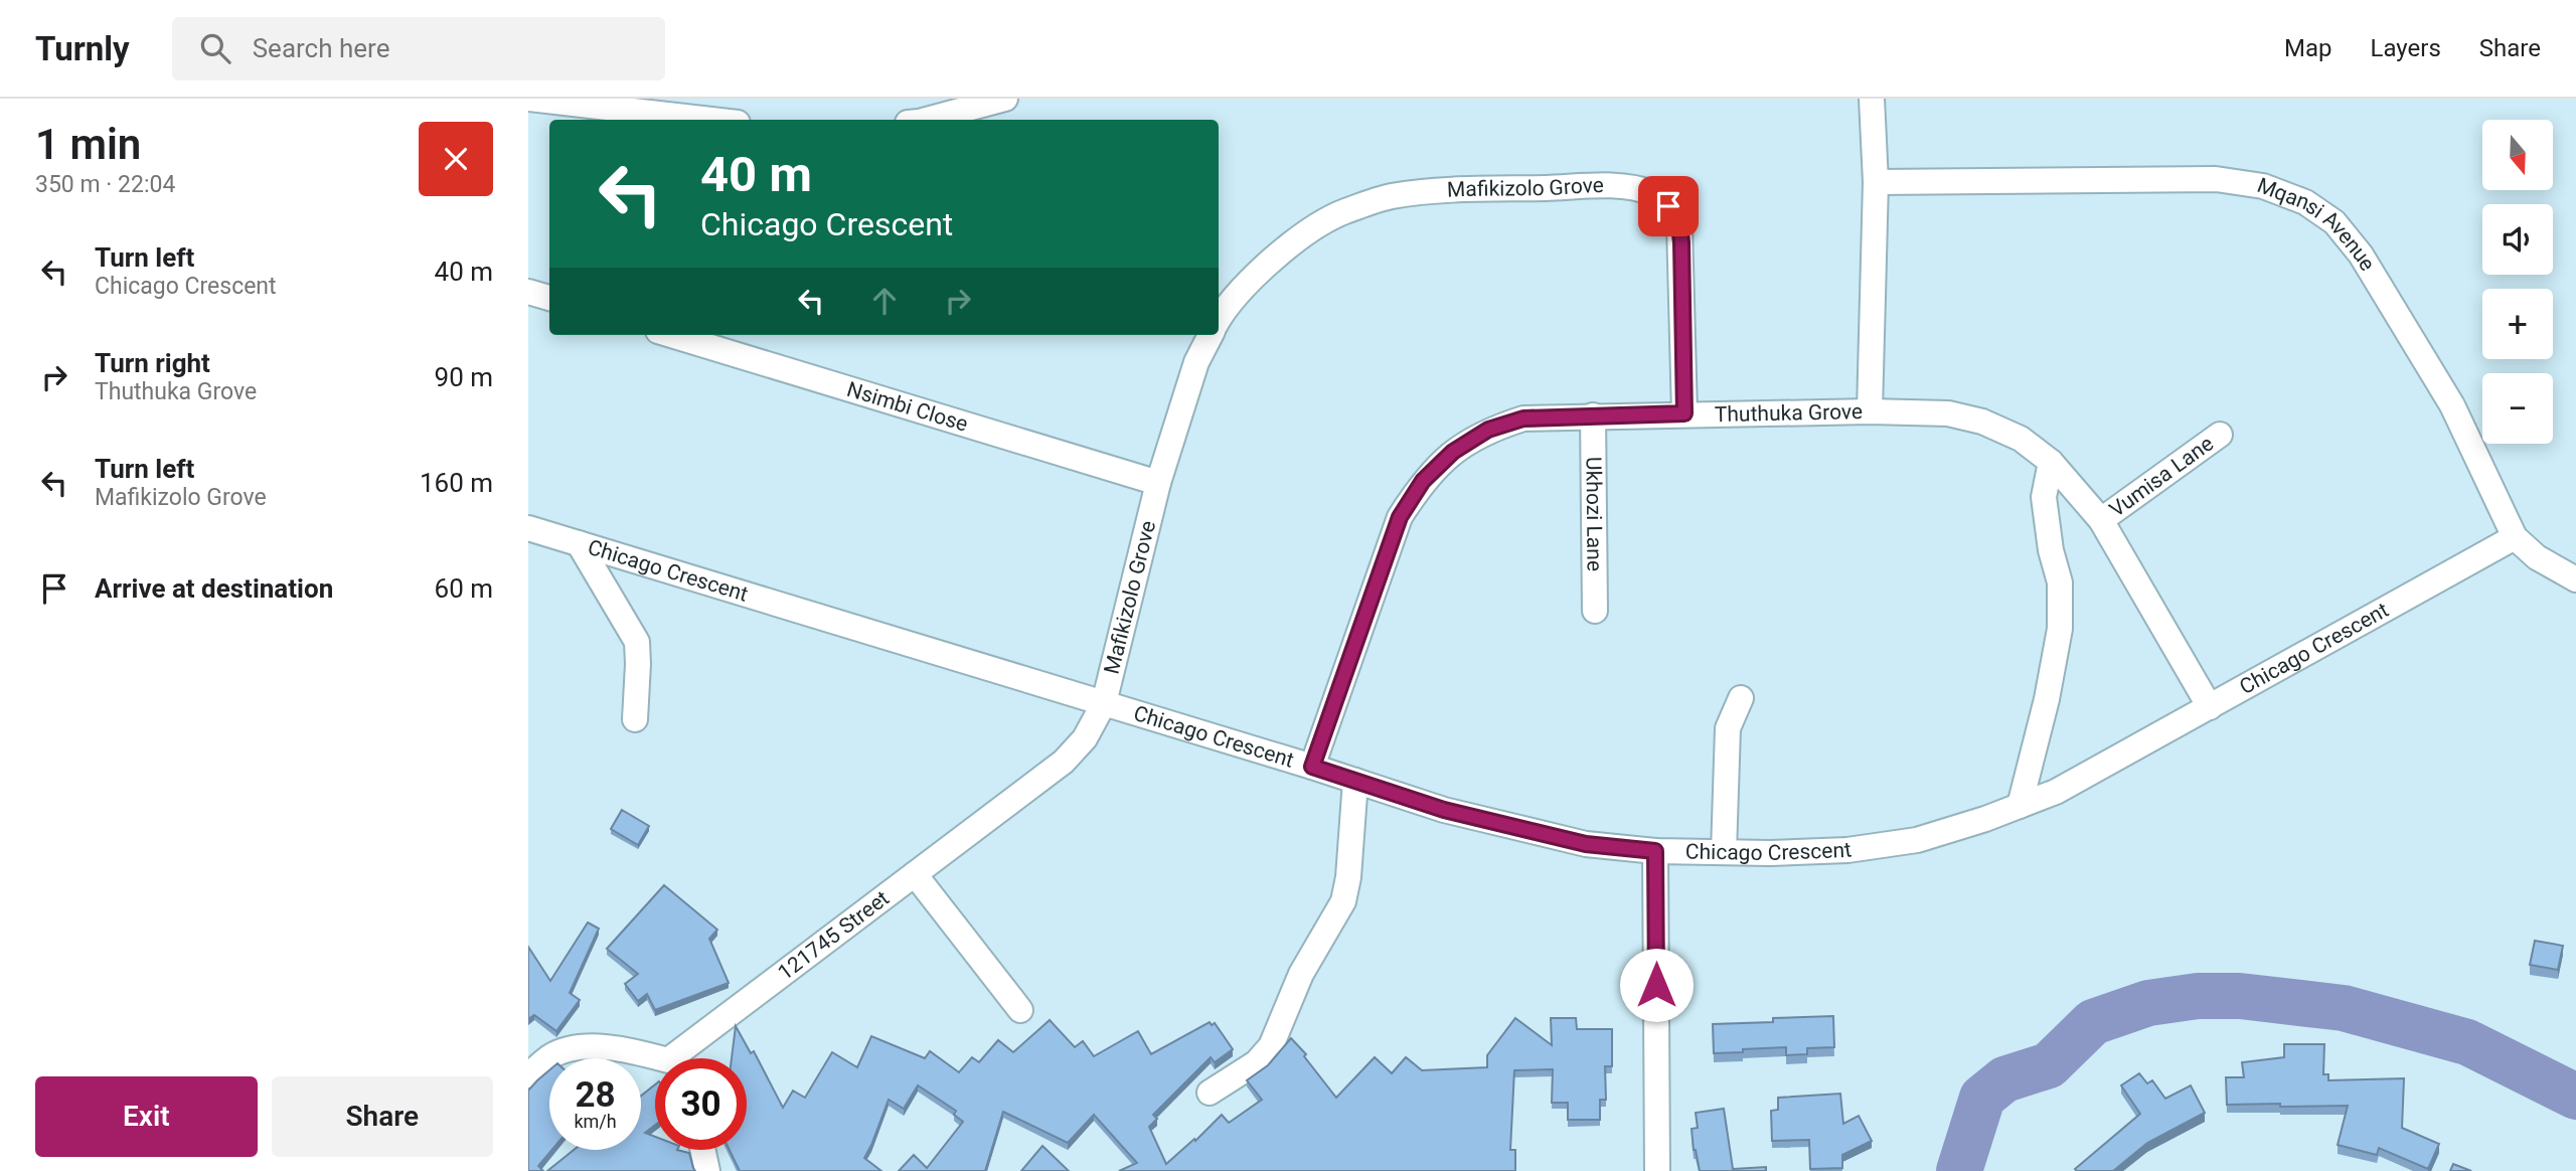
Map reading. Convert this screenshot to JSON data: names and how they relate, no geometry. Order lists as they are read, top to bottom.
{
  "streets": {
    "street": [
      "Mafikizolo Grove",
      "Mqansi Avenue",
      "Nsimbi Close",
      "Thuthuka Grove",
      "Vumisa Lane",
      "Ukhozi Lane",
      "Chicago Crescent",
      "121745 Street"
    ]
  },
  "crossings": [
    ["Mafikizolo Grove", "Nsimbi Close"],
    ["Mafikizolo Grove", "Thuthuka Grove"],
    ["Mafikizolo Grove", "Chicago Crescent"],
    ["Mafikizolo Grove", "121745 Street"],
    ["Mqansi Avenue", "Chicago Crescent"],
    ["Thuthuka Grove", "Vumisa Lane"],
    ["Thuthuka Grove", "Ukhozi Lane"],
    ["Thuthuka Grove", "Chicago Crescent"],
    ["Chicago Crescent", "121745 Street"]
  ],
  "north": "bottom",
  "page": {
    "header": "Turnly",
    "search": "Search here",
    "nav": ["Map", "Layers", "Share"],
    "heading": ["1 min", "350 m · 22:04"],
    "map_buttons": ["+", "−"],
    "turn": ["40 m", "Chicago Crescent"],
    "list": [
      {
        "name": "Turn left",
        "note": "Chicago Crescent",
        "value": "40 m"
      },
      {
        "name": "Turn right",
        "note": "Thuthuka Grove",
        "value": "90 m"
      },
      {
        "name": "Turn left",
        "note": "Mafikizolo Grove",
        "value": "160 m"
      },
      {
        "name": "Arrive at destination",
        "value": "60 m"
      }
    ],
    "speed": "28 km/h",
    "limit": "30",
    "buttons": ["Exit", "Share"]
  }
}
